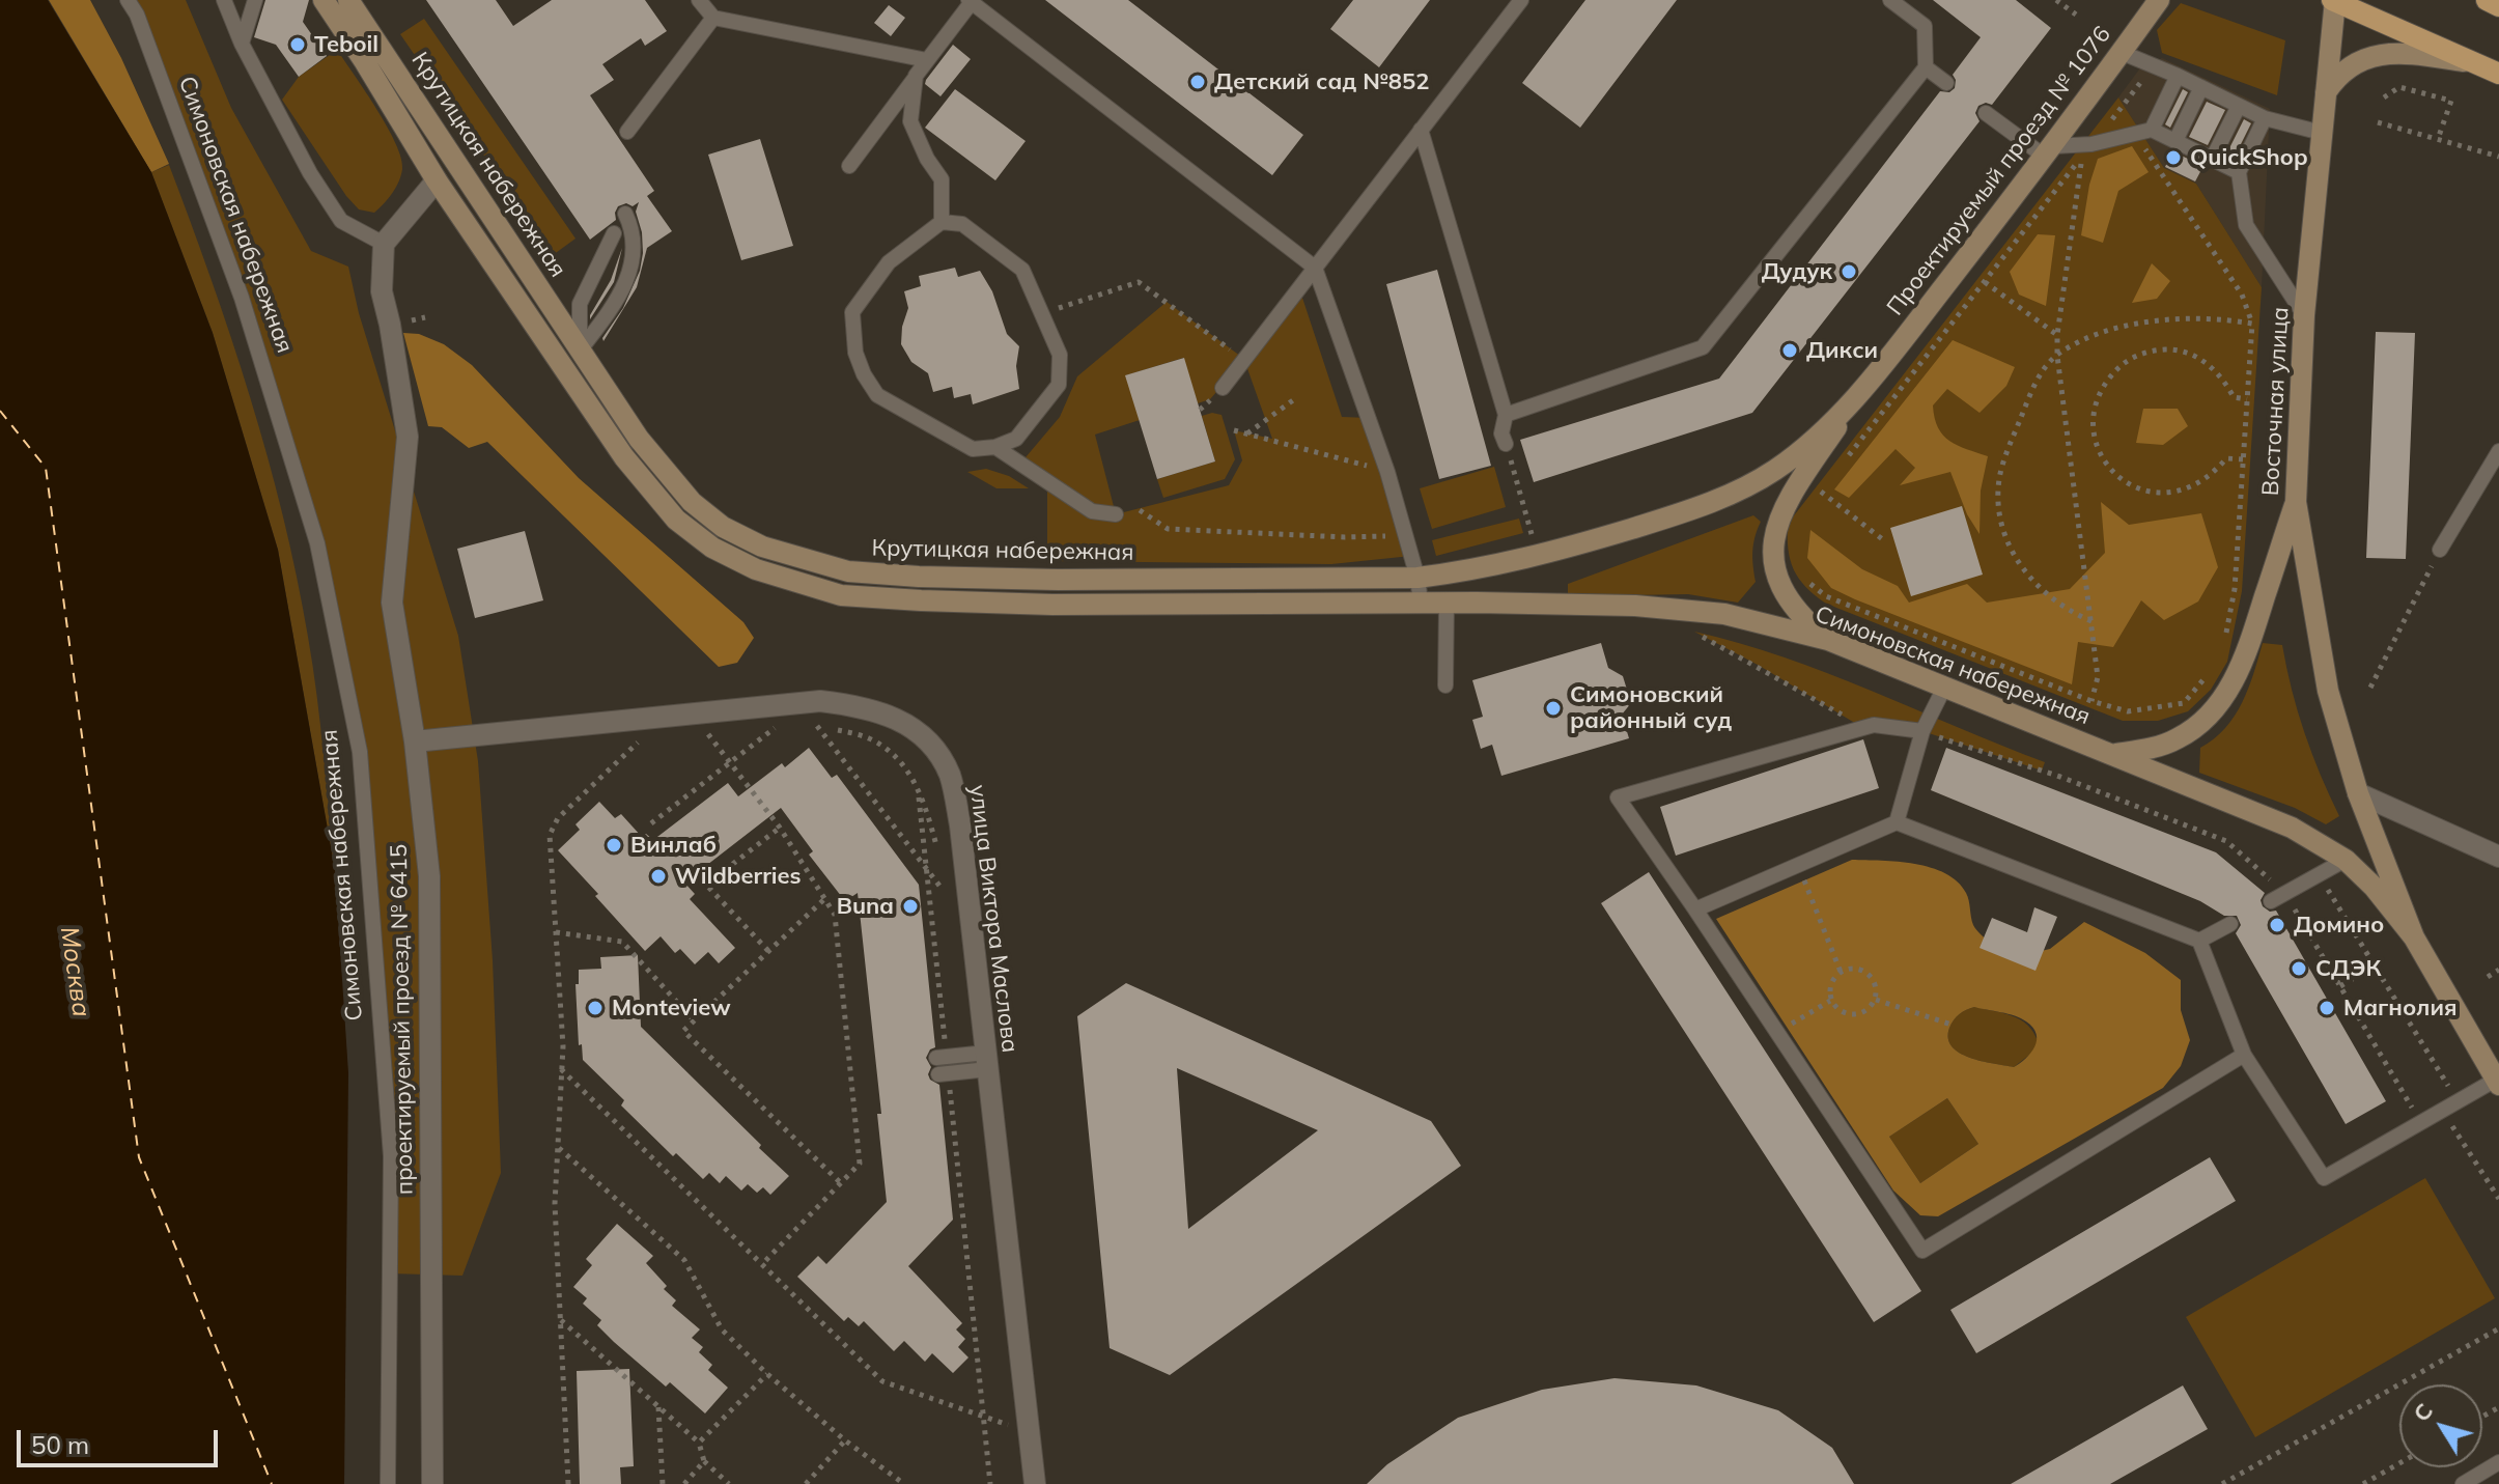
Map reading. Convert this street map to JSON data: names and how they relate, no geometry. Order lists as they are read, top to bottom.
{
  "streets": {
    "main road": [
      "Крутицкая набережная",
      "Проектируемый проезд № 1076",
      "Симоновская набережная",
      "Восточная улица"
    ],
    "street": ["улица Виктора Маслова", "проектируемый проезд № 6415"]
  },
  "crossings": [
    ["Крутицкая набережная", "Проектируемый проезд № 1076"],
    ["Симоновская набережная", "Восточная улица"],
    ["улица Виктора Маслова", "проектируемый проезд № 6415"]
  ],
  "water": ["Москва"],
  "places": [
    "Teboil",
    "Детский сад №852",
    "QuickShop",
    "Дудук",
    "Дикси",
    "Симоновский районный суд",
    "Винлаб",
    "Wildberries",
    "Buna",
    "Домино",
    "СДЭК",
    "Monteview",
    "Магнолия"
  ],
  "scale_bar": "50 m",
  "north": "top left"
}
